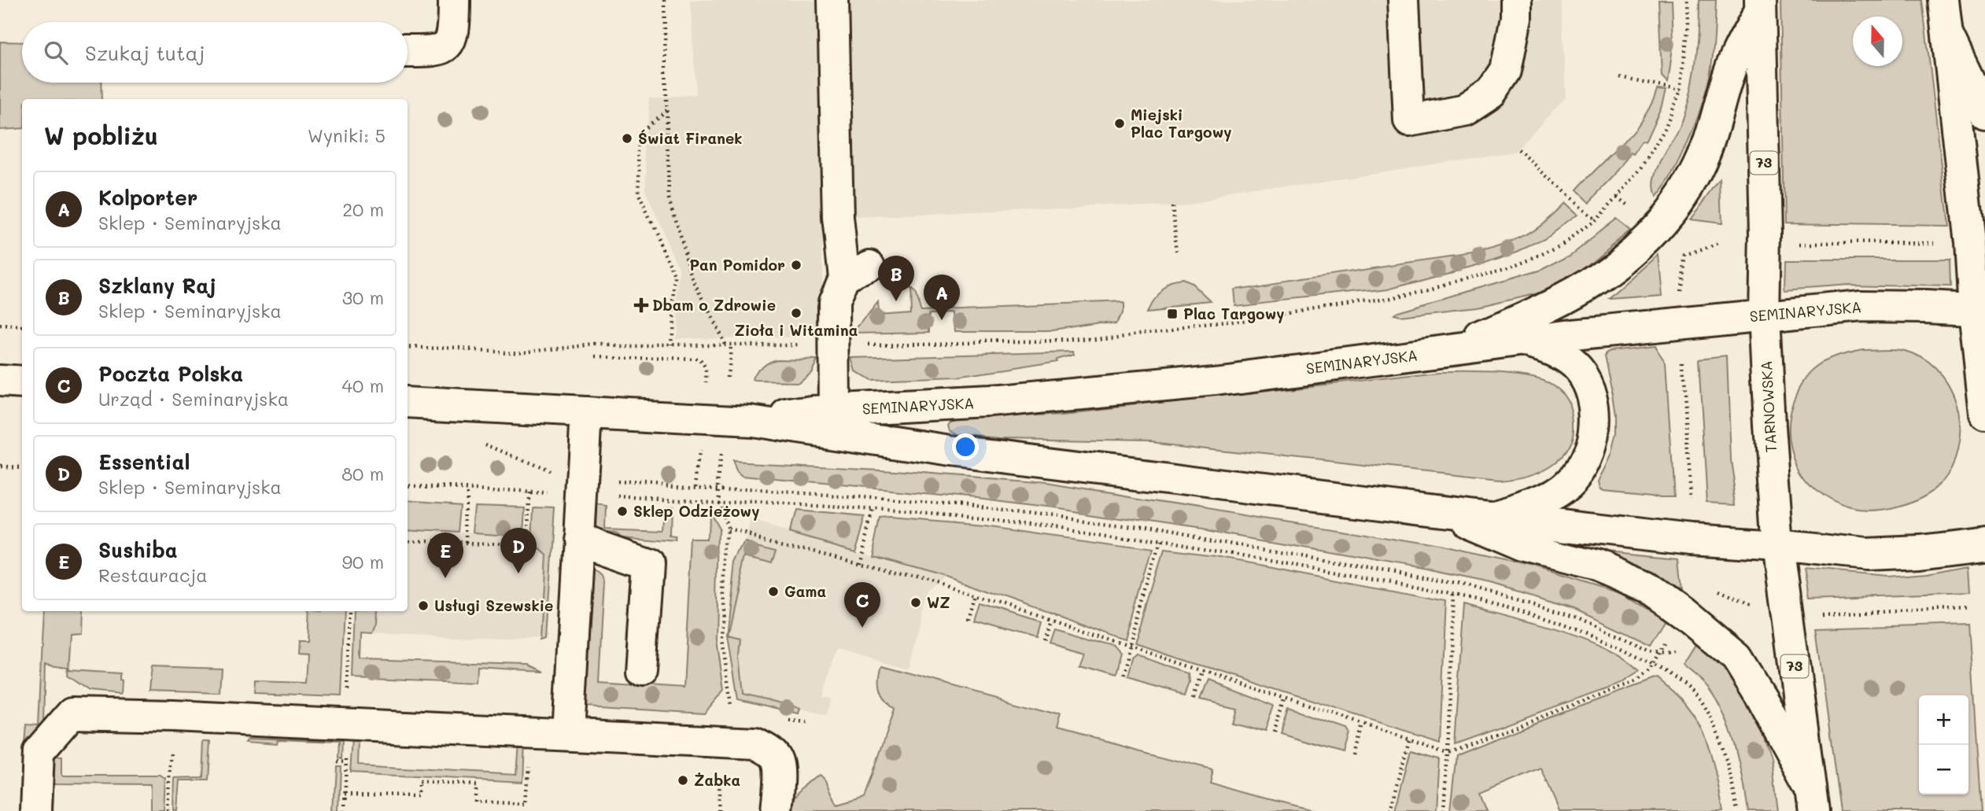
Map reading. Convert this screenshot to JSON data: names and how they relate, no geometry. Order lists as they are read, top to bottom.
{
  "streets": {
    "street": ["73", "SEMINARYJSKA", "TARNOWSKA"]
  },
  "crossings": [
    ["SEMINARYJSKA", "TARNOWSKA"]
  ],
  "places": {
    "other": [
      "Miejski Plac Targowy",
      "Świat Firanek",
      "Pan Pomidor",
      "Zioła i Witamina",
      "Sklep Odzieżowy",
      "Gama",
      "WZ",
      "Usługi Szewskie",
      "Żabka"
    ],
    "health": ["Dbam o Zdrowie"],
    "transit": ["Plac Targowy"]
  },
  "north": "top",
  "page": {
    "search": "Szukaj tutaj",
    "heading": ["W pobliżu", "Wyniki: 5"],
    "list": [
      {
        "mark": "A",
        "name": "Kolporter",
        "note": "Sklep · Seminaryjska",
        "value": "20 m"
      },
      {
        "mark": "B",
        "name": "Szklany Raj",
        "note": "Sklep · Seminaryjska",
        "value": "30 m"
      },
      {
        "mark": "C",
        "name": "Poczta Polska",
        "note": "Urząd · Seminaryjska",
        "value": "40 m"
      },
      {
        "mark": "D",
        "name": "Essential",
        "note": "Sklep · Seminaryjska",
        "value": "80 m"
      },
      {
        "mark": "E",
        "name": "Sushiba",
        "note": "Restauracja",
        "value": "90 m"
      }
    ],
    "pins": [
      "B",
      "A",
      "D",
      "E",
      "C"
    ],
    "map_buttons": ["+", "−"]
  }
}
